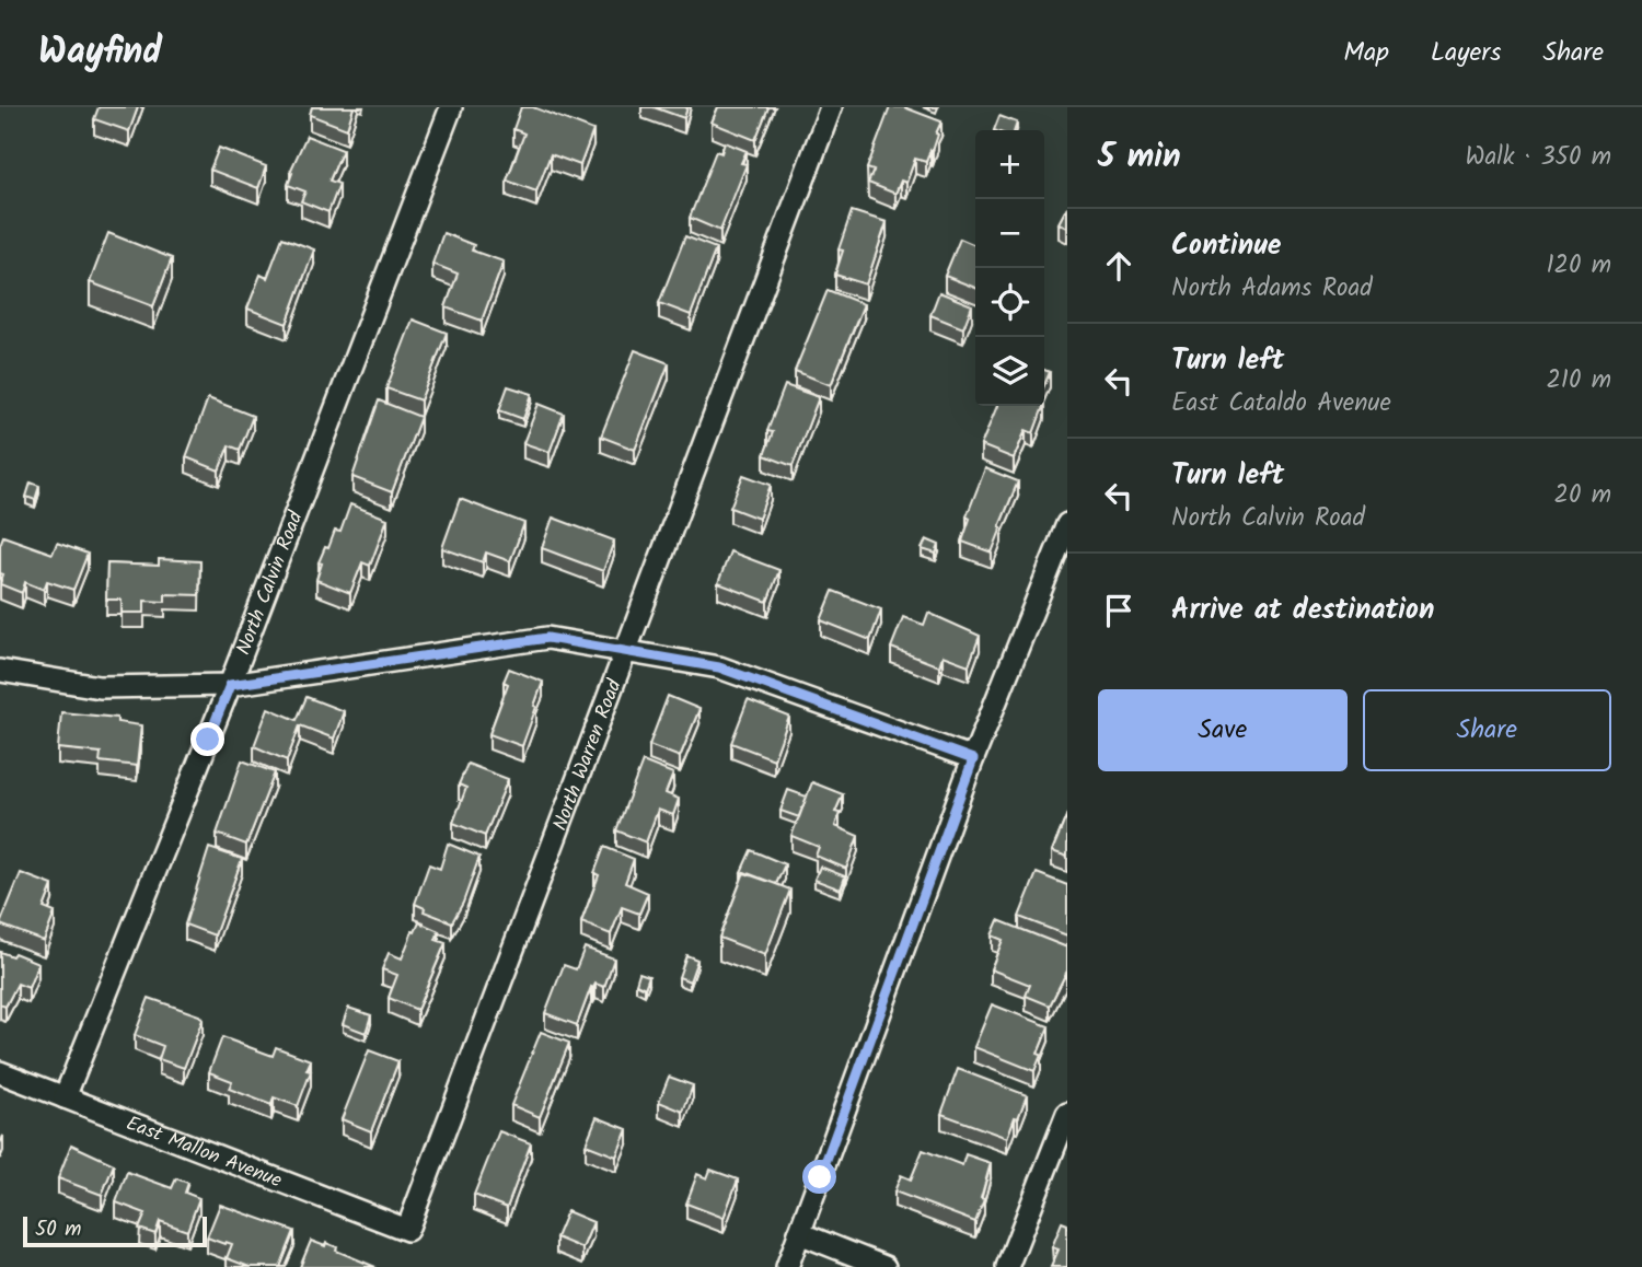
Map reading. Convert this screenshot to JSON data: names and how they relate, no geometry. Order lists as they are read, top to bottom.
{
  "streets": {
    "street": ["North Calvin Road", "North Warren Road", "East Mallon Avenue"]
  },
  "crossings": [
    ["North Calvin Road", "East Mallon Avenue"],
    ["North Warren Road", "East Mallon Avenue"]
  ],
  "scale_bar": "50 m",
  "page": {
    "header": "Wayfind",
    "nav": ["Map", "Layers", "Share"],
    "heading": ["5 min", "Walk · 350 m"],
    "map_buttons": ["+", "−"],
    "list": [
      ["Continue", "North Adams Road", "120 m"],
      ["Turn left", "East Cataldo Avenue", "210 m"],
      ["Turn left", "North Calvin Road", "20 m"],
      "Arrive at destination"
    ],
    "buttons": ["Save", "Share"],
    "scale": "50 m"
  }
}
